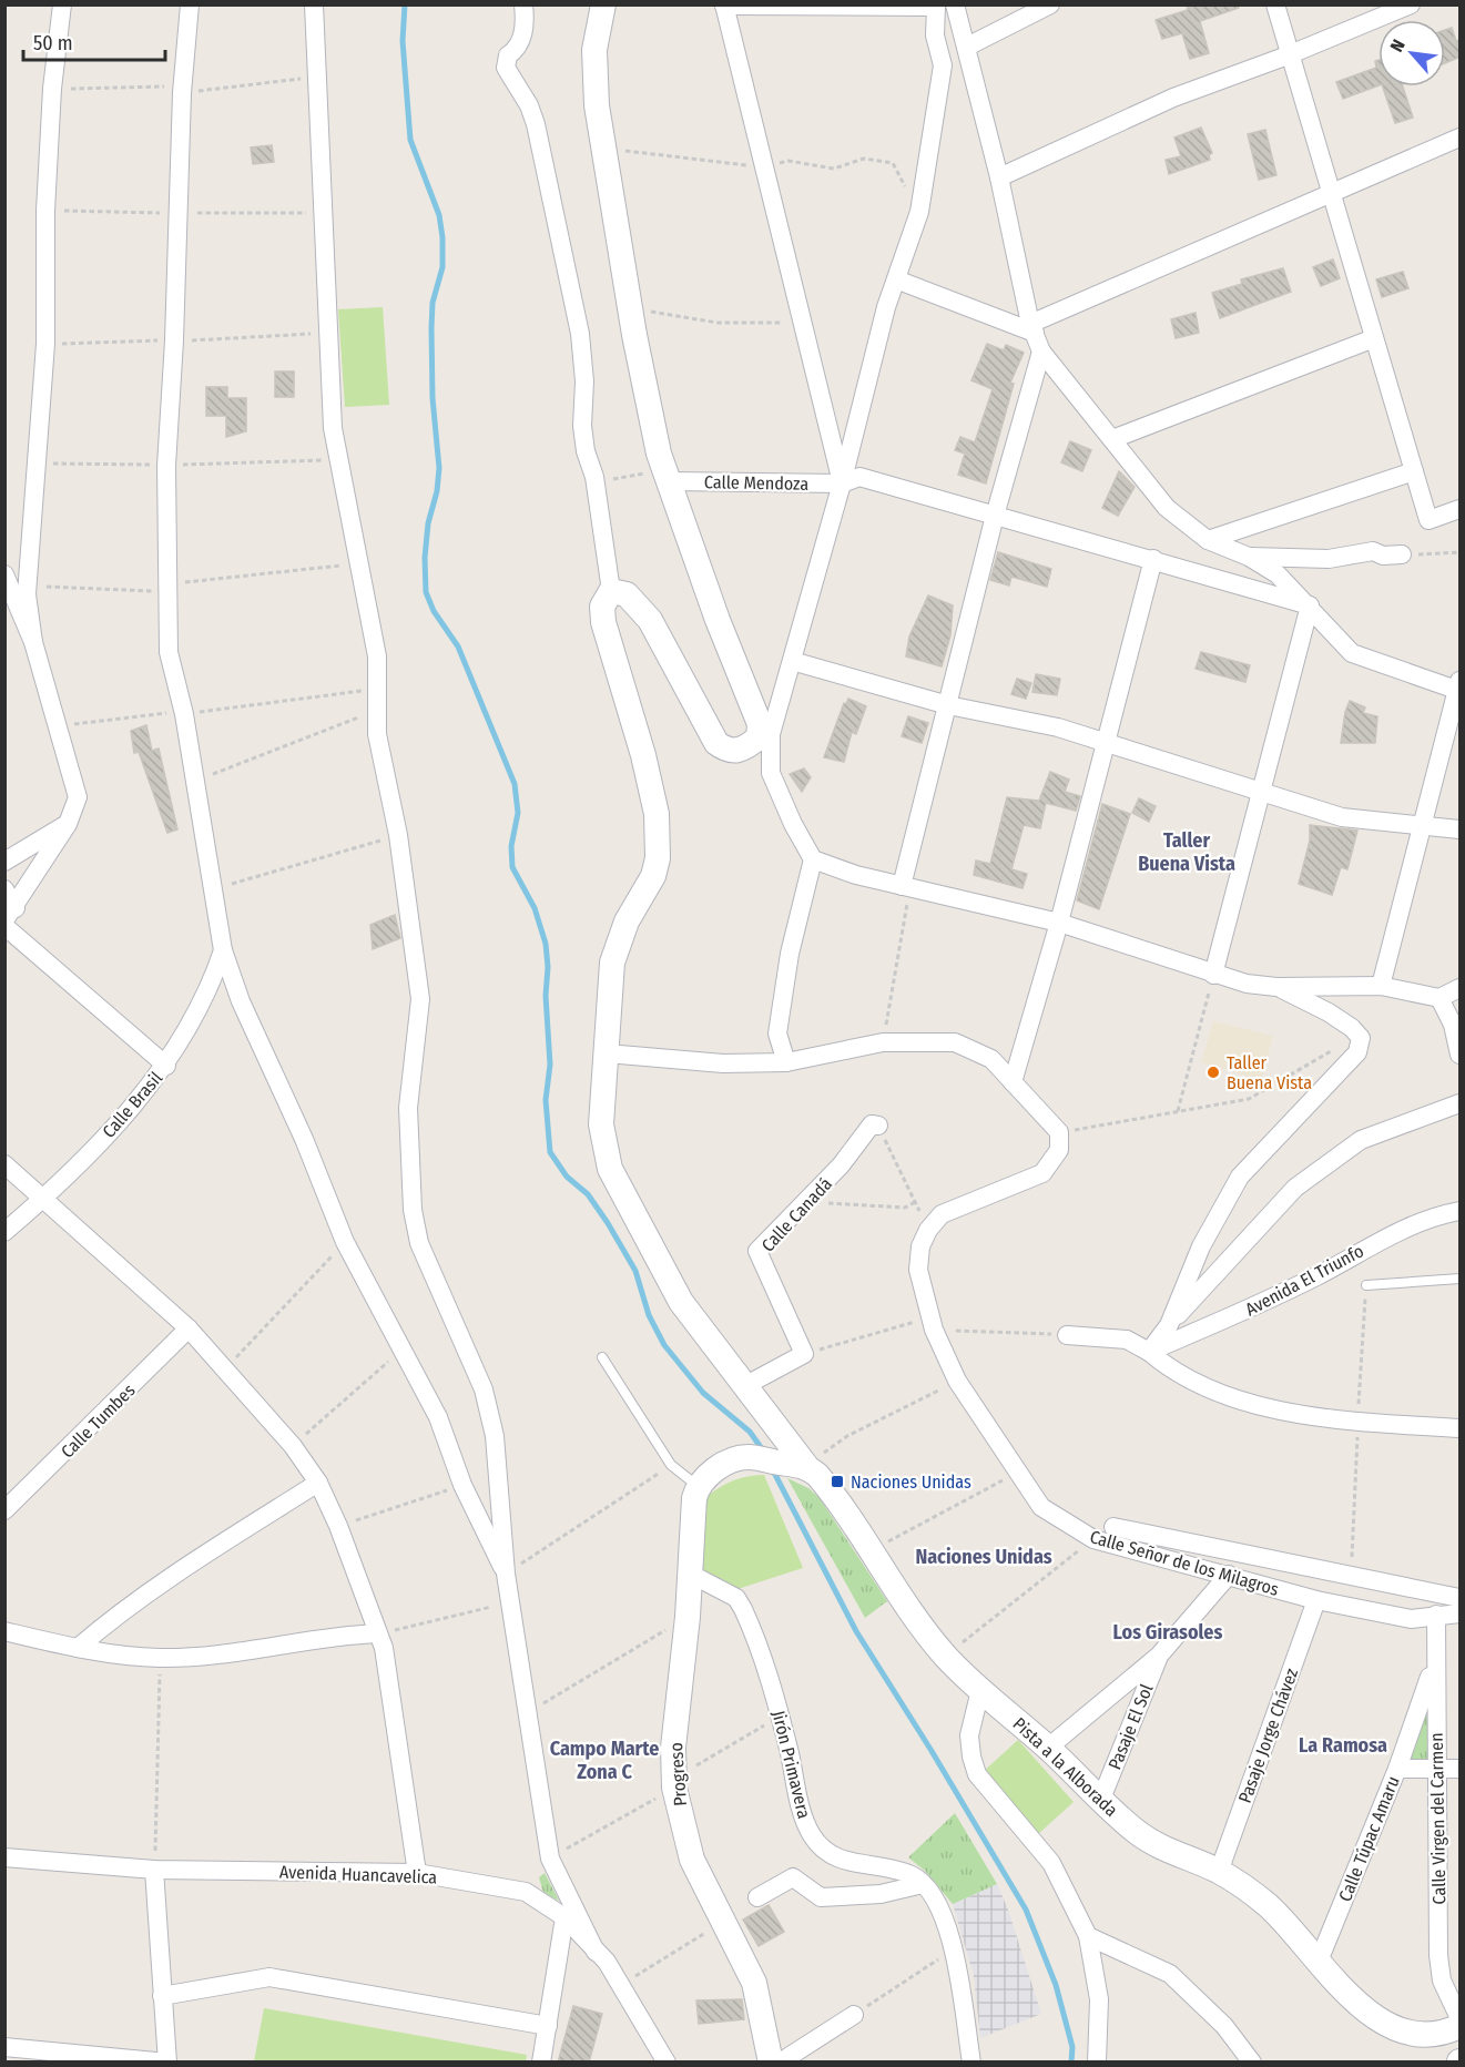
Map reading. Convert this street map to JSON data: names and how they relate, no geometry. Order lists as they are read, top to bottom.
{
  "streets": {
    "street": [
      "Calle Mendoza",
      "Calle Brasil",
      "Calle Canadá",
      "Avenida El Triunfo",
      "Calle Tumbes",
      "Calle Señor de los Milagros",
      "Pasaje El Sol",
      "Pasaje Jorge Chávez",
      "Jirón Primavera",
      "Pista a la Alborada",
      "Progreso",
      "Calle Virgen del Carmen",
      "Calle Túpac Amaru",
      "Avenida Huancavelica"
    ]
  },
  "crossings": [
    ["Calle Señor de los Milagros", "Pasaje El Sol"],
    ["Calle Señor de los Milagros", "Pasaje Jorge Chávez"],
    ["Calle Señor de los Milagros", "Calle Virgen del Carmen"],
    ["Pasaje El Sol", "Pista a la Alborada"],
    ["Pasaje Jorge Chávez", "Pista a la Alborada"],
    ["Jirón Primavera", "Progreso"],
    ["Pista a la Alborada", "Calle Túpac Amaru"],
    ["Calle Virgen del Carmen", "Calle Túpac Amaru"]
  ],
  "districts": [
    "Taller Buena Vista",
    "Naciones Unidas",
    "Los Girasoles",
    "La Ramosa",
    "Campo Marte Zona C"
  ],
  "places": {
    "other": ["Taller Buena Vista"],
    "transit": ["Naciones Unidas"]
  },
  "scale_bar": "50 m",
  "north": "top left"
}
